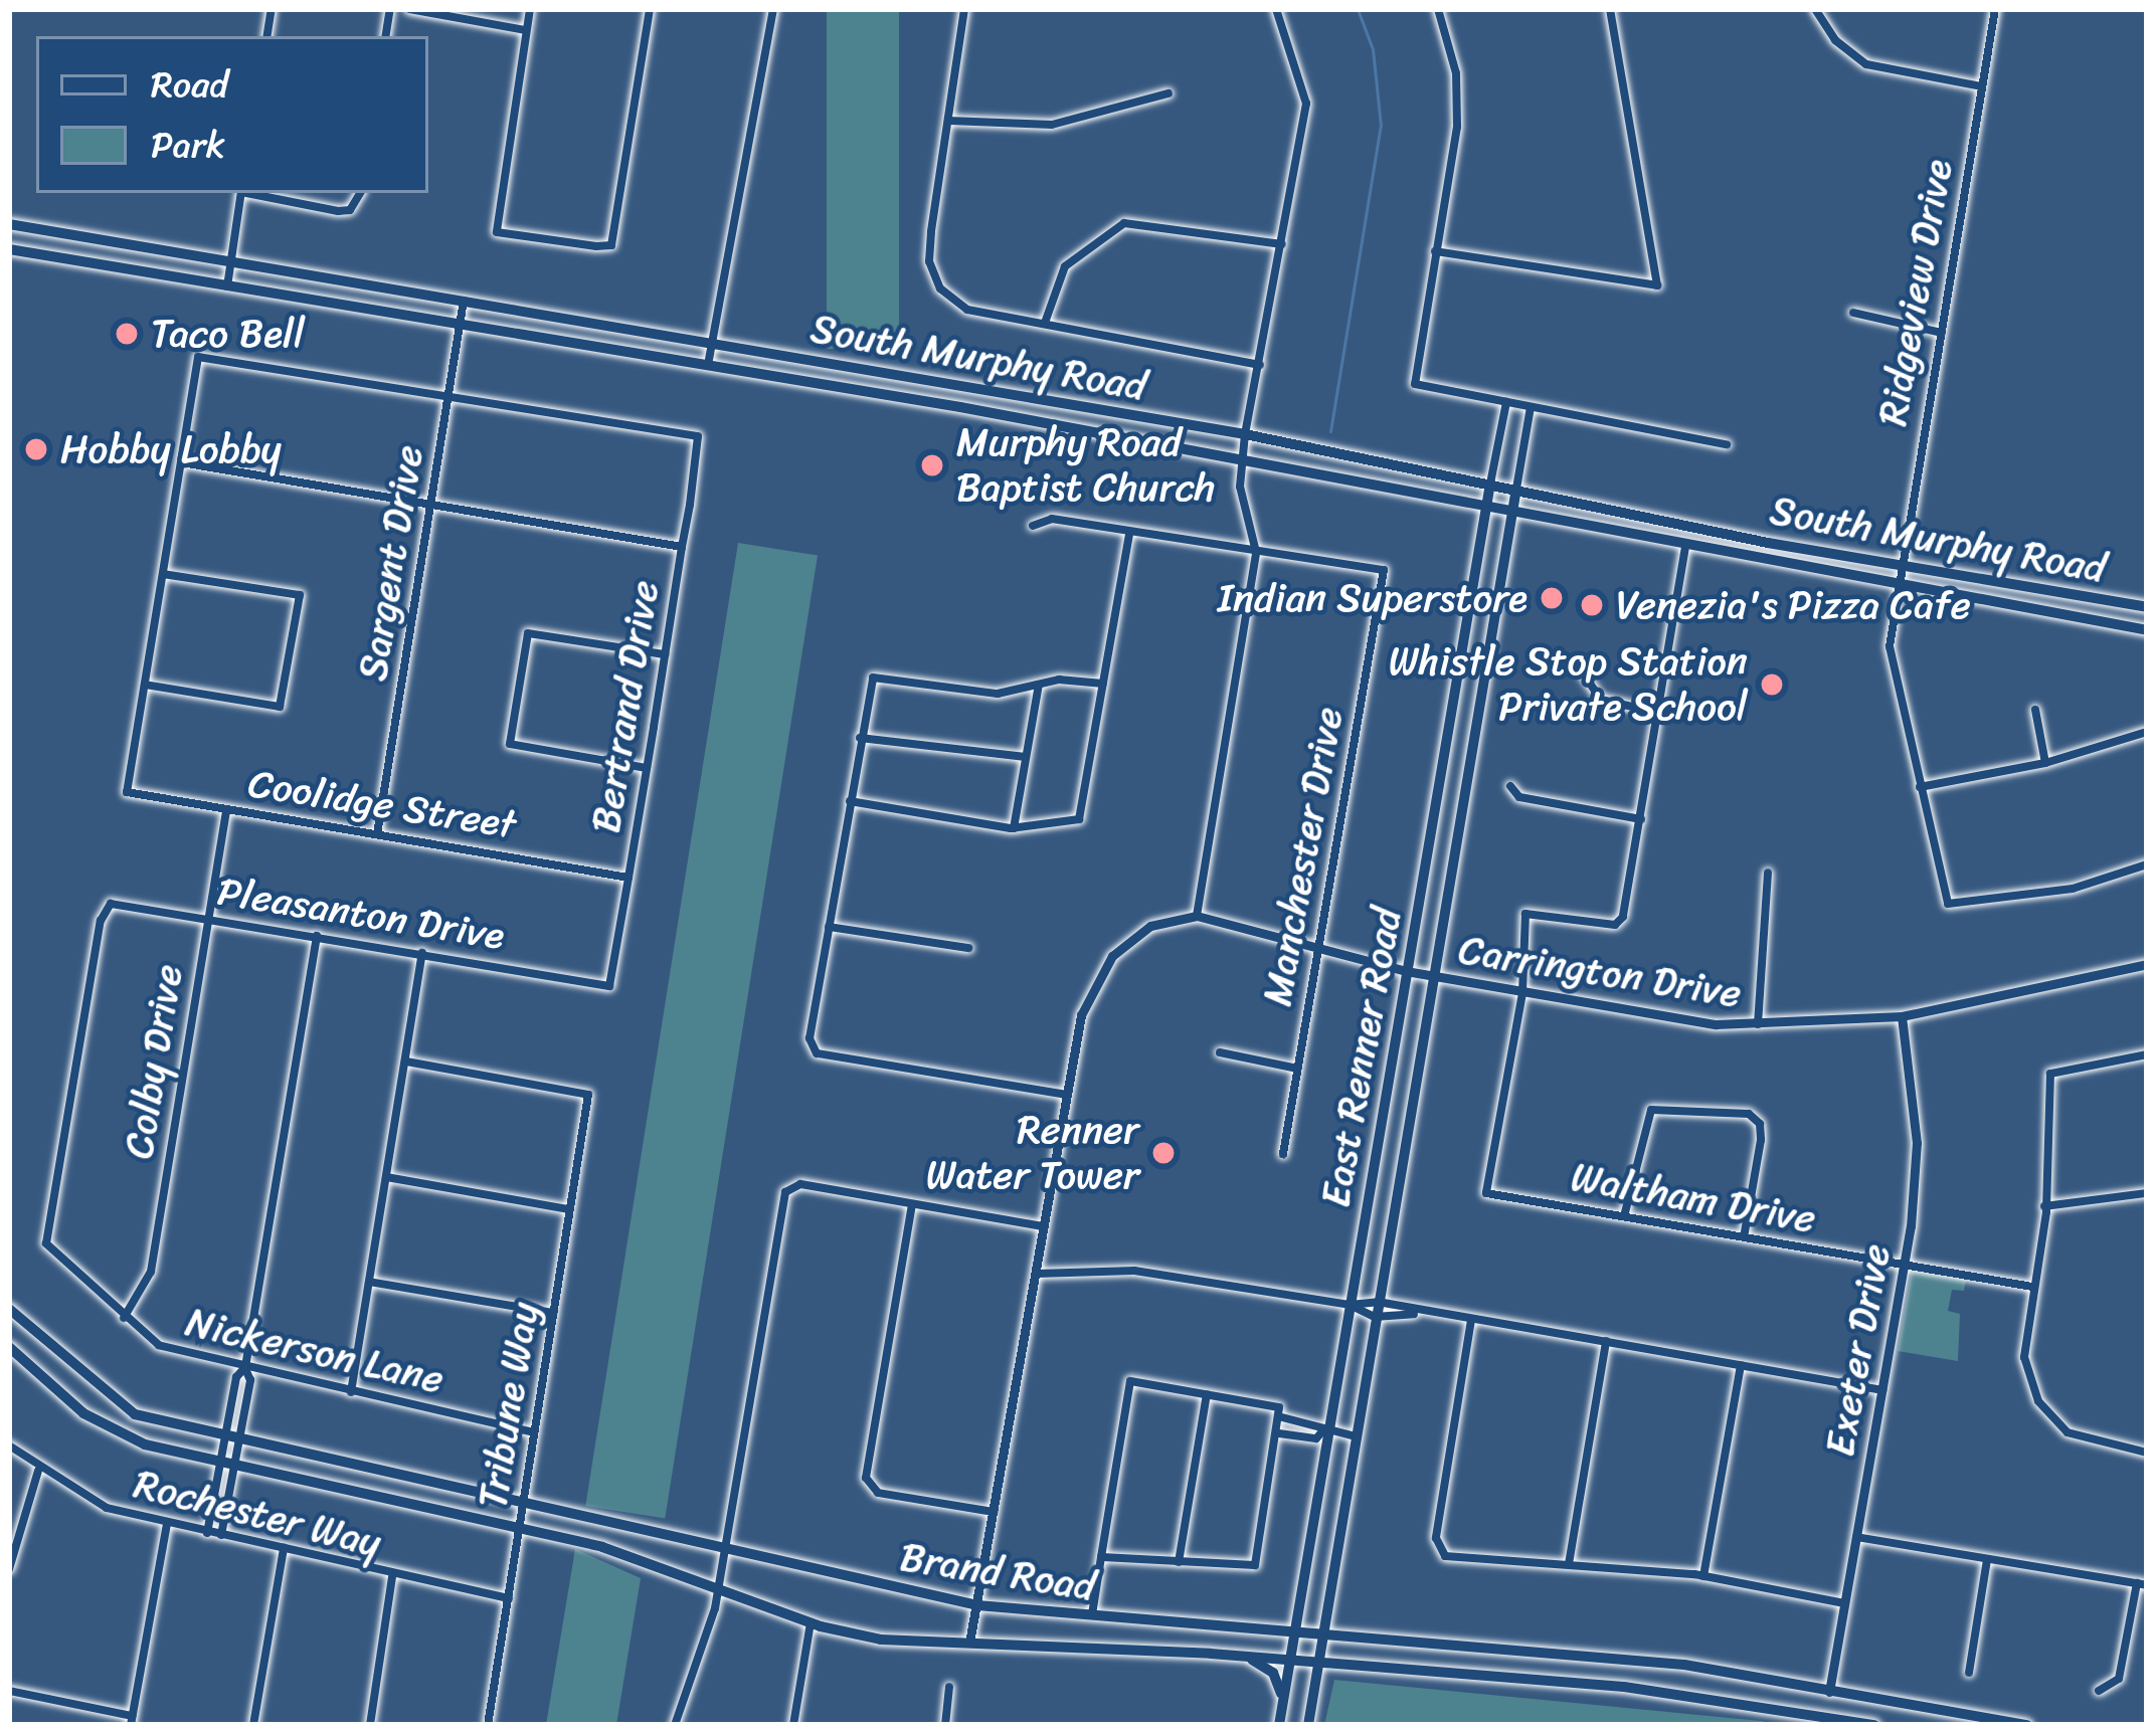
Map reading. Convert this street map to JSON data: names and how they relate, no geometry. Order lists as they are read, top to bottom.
{
  "streets": {
    "main road": ["South Murphy Road", "East Renner Road", "Brand Road"],
    "street": [
      "Ridgeview Drive",
      "Sargent Drive",
      "Bertrand Drive",
      "Coolidge Street",
      "Manchester Drive",
      "Pleasanton Drive",
      "Carrington Drive",
      "Colby Drive",
      "Waltham Drive",
      "Exeter Drive",
      "Nickerson Lane",
      "Tribune Way",
      "Rochester Way"
    ]
  },
  "crossings": [
    ["Ridgeview Drive", "South Murphy Road"],
    ["South Murphy Road", "Sargent Drive"],
    ["South Murphy Road", "East Renner Road"],
    ["Sargent Drive", "Bertrand Drive"],
    ["Sargent Drive", "Coolidge Street"],
    ["Bertrand Drive", "Coolidge Street"],
    ["Bertrand Drive", "Pleasanton Drive"],
    ["Coolidge Street", "Colby Drive"],
    ["Manchester Drive", "Carrington Drive"],
    ["Pleasanton Drive", "Colby Drive"],
    ["Pleasanton Drive", "Nickerson Lane"],
    ["Carrington Drive", "East Renner Road"],
    ["Carrington Drive", "Waltham Drive"],
    ["Carrington Drive", "Exeter Drive"],
    ["East Renner Road", "Brand Road"],
    ["Colby Drive", "Nickerson Lane"],
    ["Waltham Drive", "Exeter Drive"],
    ["Exeter Drive", "Brand Road"],
    ["Nickerson Lane", "Tribune Way"],
    ["Tribune Way", "Rochester Way"],
    ["Tribune Way", "Brand Road"]
  ],
  "places": [
    "Taco Bell",
    "Hobby Lobby",
    "Murphy Road Baptist Church",
    "Indian Superstore",
    "Venezia's Pizza Cafe",
    "Whistle Stop Station Private School",
    "Renner Water Tower"
  ],
  "legend": ["Road", "Park"]
}
